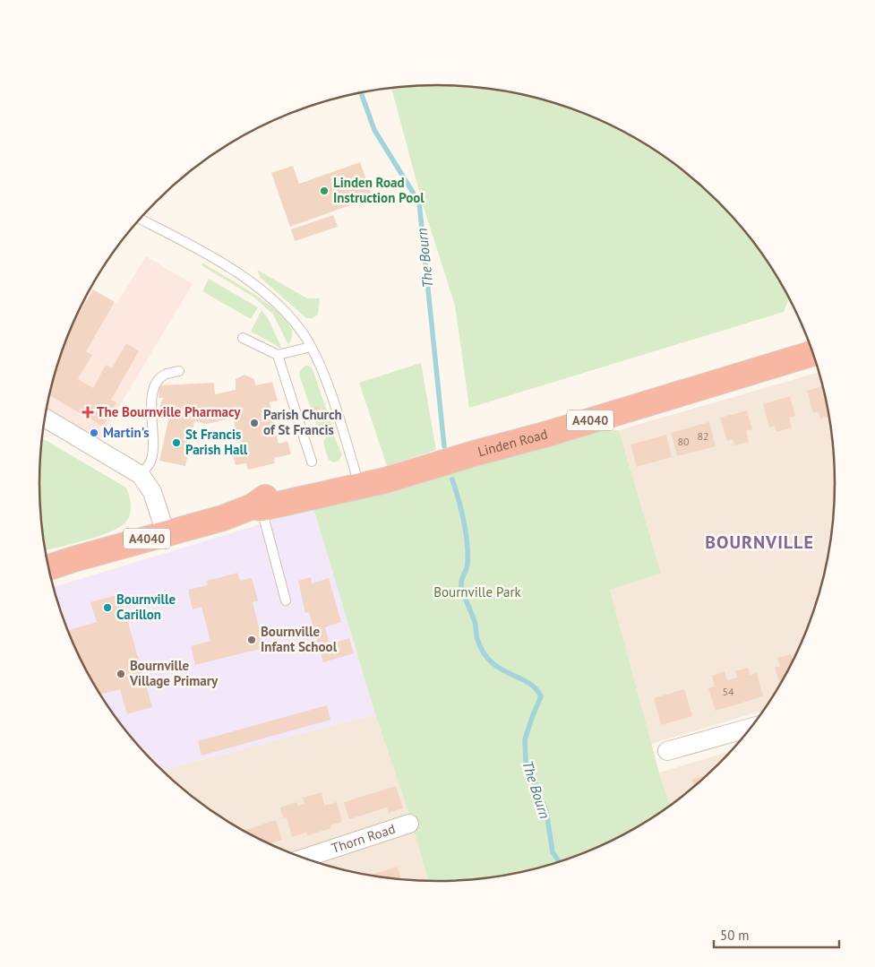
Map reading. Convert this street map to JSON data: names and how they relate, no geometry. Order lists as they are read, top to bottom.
{
  "streets": {
    "highway": ["A4040", "Linden Road"],
    "street": ["Thorn Road"]
  },
  "districts": ["BOURNVILLE"],
  "water": ["The Bourn"],
  "parks": ["Bournville Park"],
  "places": {
    "other": [
      "Linden Road Instruction Pool",
      "Parish Church of St Francis",
      "Martin's",
      "St Francis Parish Hall",
      "Bournville Carillon",
      "Bournville Infant School",
      "Bournville Village Primary"
    ],
    "health": ["The Bournville Pharmacy"]
  },
  "house_numbers": ["82", "80", "54"],
  "scale_bar": "50 m"
}
